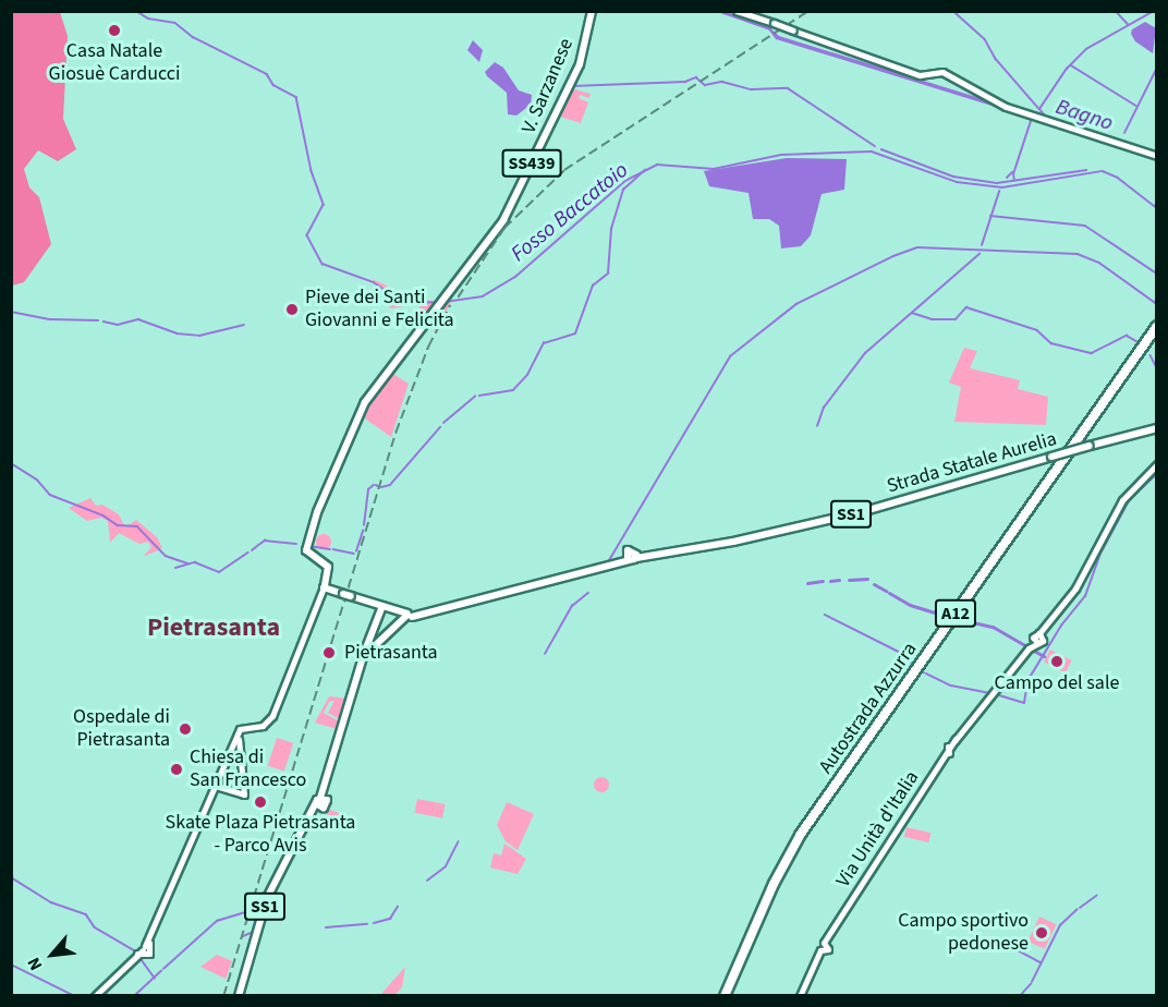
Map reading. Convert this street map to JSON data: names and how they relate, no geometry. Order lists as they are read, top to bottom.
{
  "streets": {
    "highway": ["A12", "Autostrada Azzurra"],
    "main road": [
      "V. Sarzanese",
      "SS439",
      "Strada Statale Aurelia",
      "SS1",
      "Via Unità d'Italia"
    ]
  },
  "districts": ["Pietrasanta"],
  "water": ["Bagno", "Fosso Baccatoio"],
  "places": [
    "Casa Natale Giosuè Carducci",
    "Pieve dei Santi Giovanni e Felicita",
    "Pietrasanta",
    "Campo del sale",
    "Ospedale di Pietrasanta",
    "Chiesa di San Francesco",
    "Skate Plaza Pietrasanta - Parco Avis",
    "Campo sportivo pedonese"
  ],
  "north": "bottom left"
}
